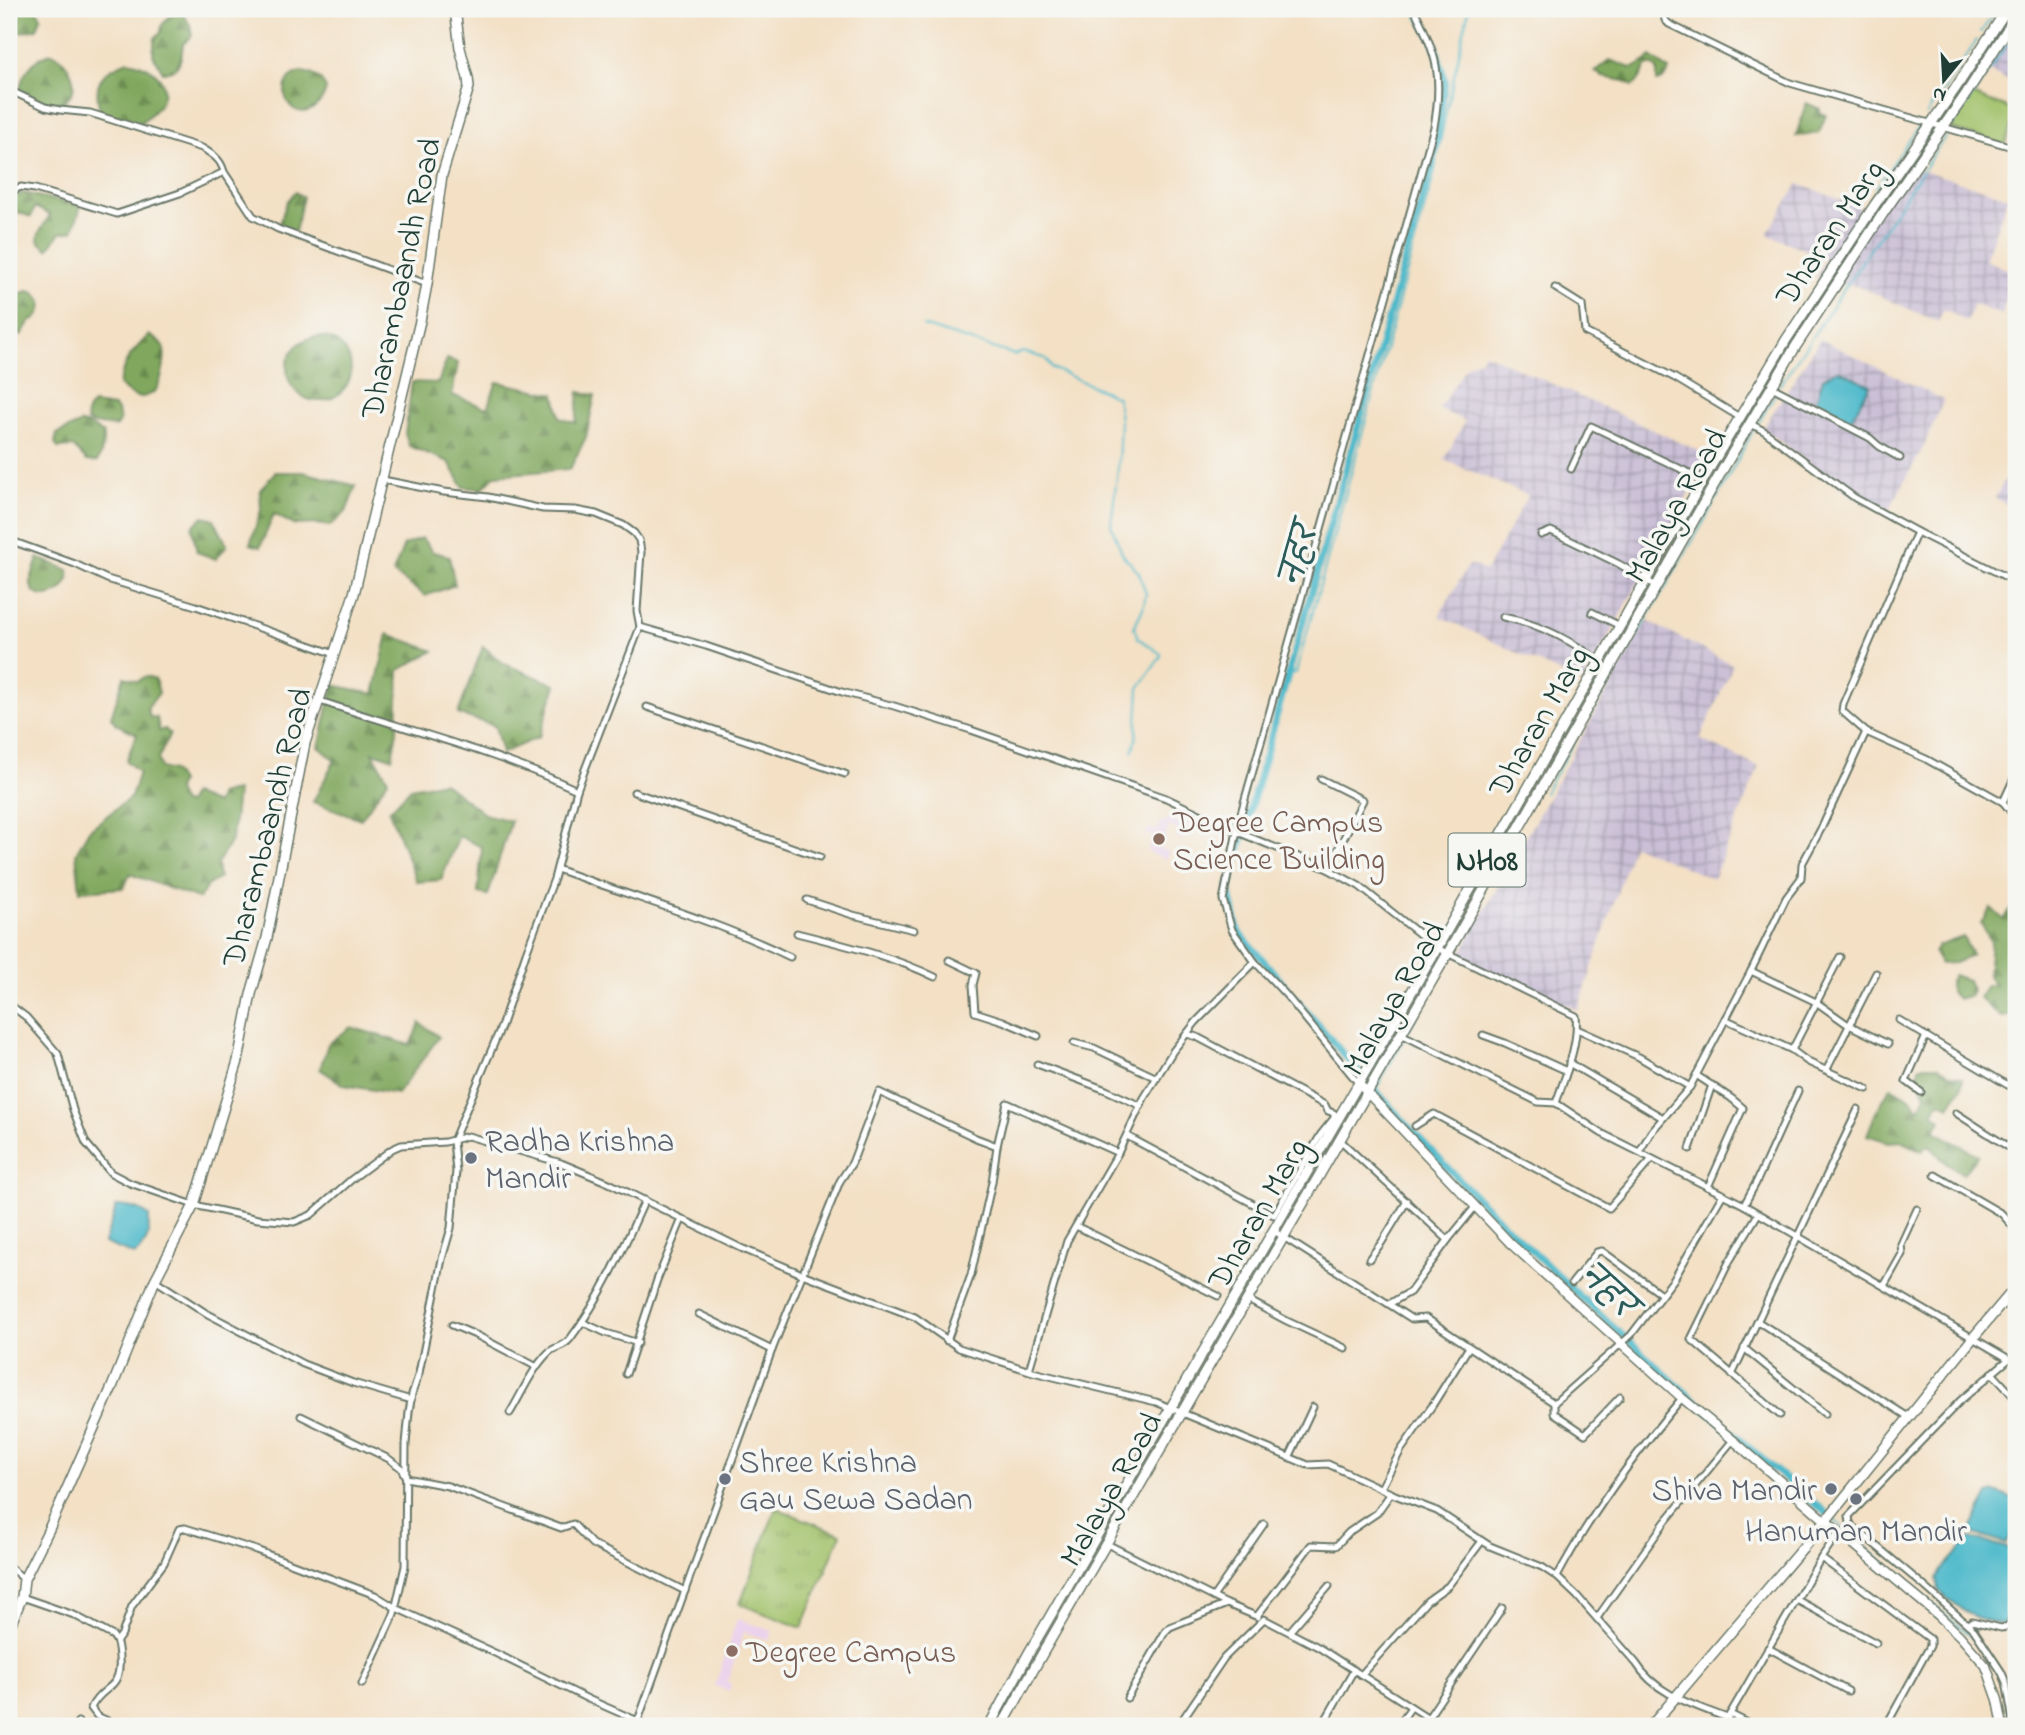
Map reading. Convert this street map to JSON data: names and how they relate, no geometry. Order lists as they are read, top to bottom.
{
  "streets": {
    "main road": [
      "Dharan Marg",
      "Dharambaandh Road",
      "Malaya Road",
      "NH08"
    ]
  },
  "water": ["नहर"],
  "places": [
    "Degree Campus Science Building",
    "Radha Krishna Mandir",
    "Shree Krishna Gau Sewa Sadan",
    "Shiva Mandir",
    "Hanuman Mandir",
    "Degree Campus"
  ],
  "north": "bottom"
}
